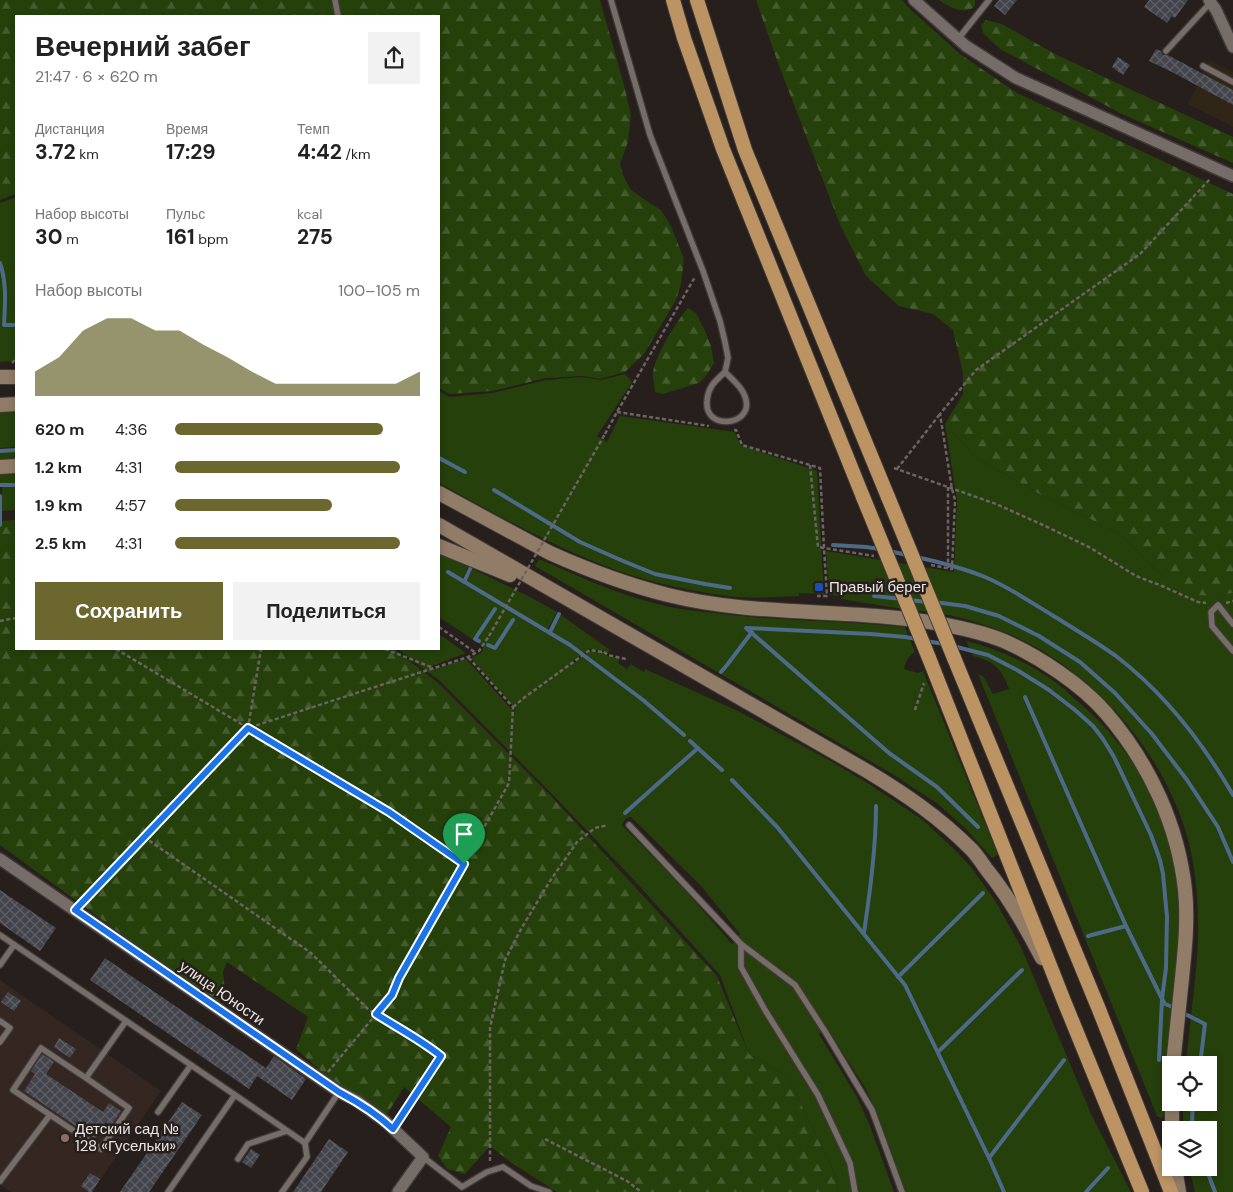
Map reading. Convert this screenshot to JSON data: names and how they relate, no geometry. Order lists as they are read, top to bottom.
{
  "streets": {
    "street": ["улица Юности"]
  },
  "places": {
    "transit": ["Правый берег"],
    "other": ["Детский сад № 128 «Гусельки»"]
  },
  "page": {
    "heading": ["Вечерний забег", "21:47 · 6 × 620 m"],
    "stats": [
      ["Дистанция", "3.72 km"],
      ["Время", "17:29"],
      ["Темп", "4:42 /km"],
      ["Набор высоты", "30 m"],
      ["Пульс", "161 bpm"],
      ["kcal", "275"]
    ],
    "chart": ["Набор высоты", "100–105 m"],
    "list": [
      {
        "name": "620 m",
        "note": "4:36"
      },
      {
        "name": "1.2 km",
        "note": "4:31"
      },
      {
        "name": "1.9 km",
        "note": "4:57"
      },
      {
        "name": "2.5 km",
        "note": "4:31"
      }
    ],
    "buttons": ["Сохранить", "Поделиться"]
  }
}
